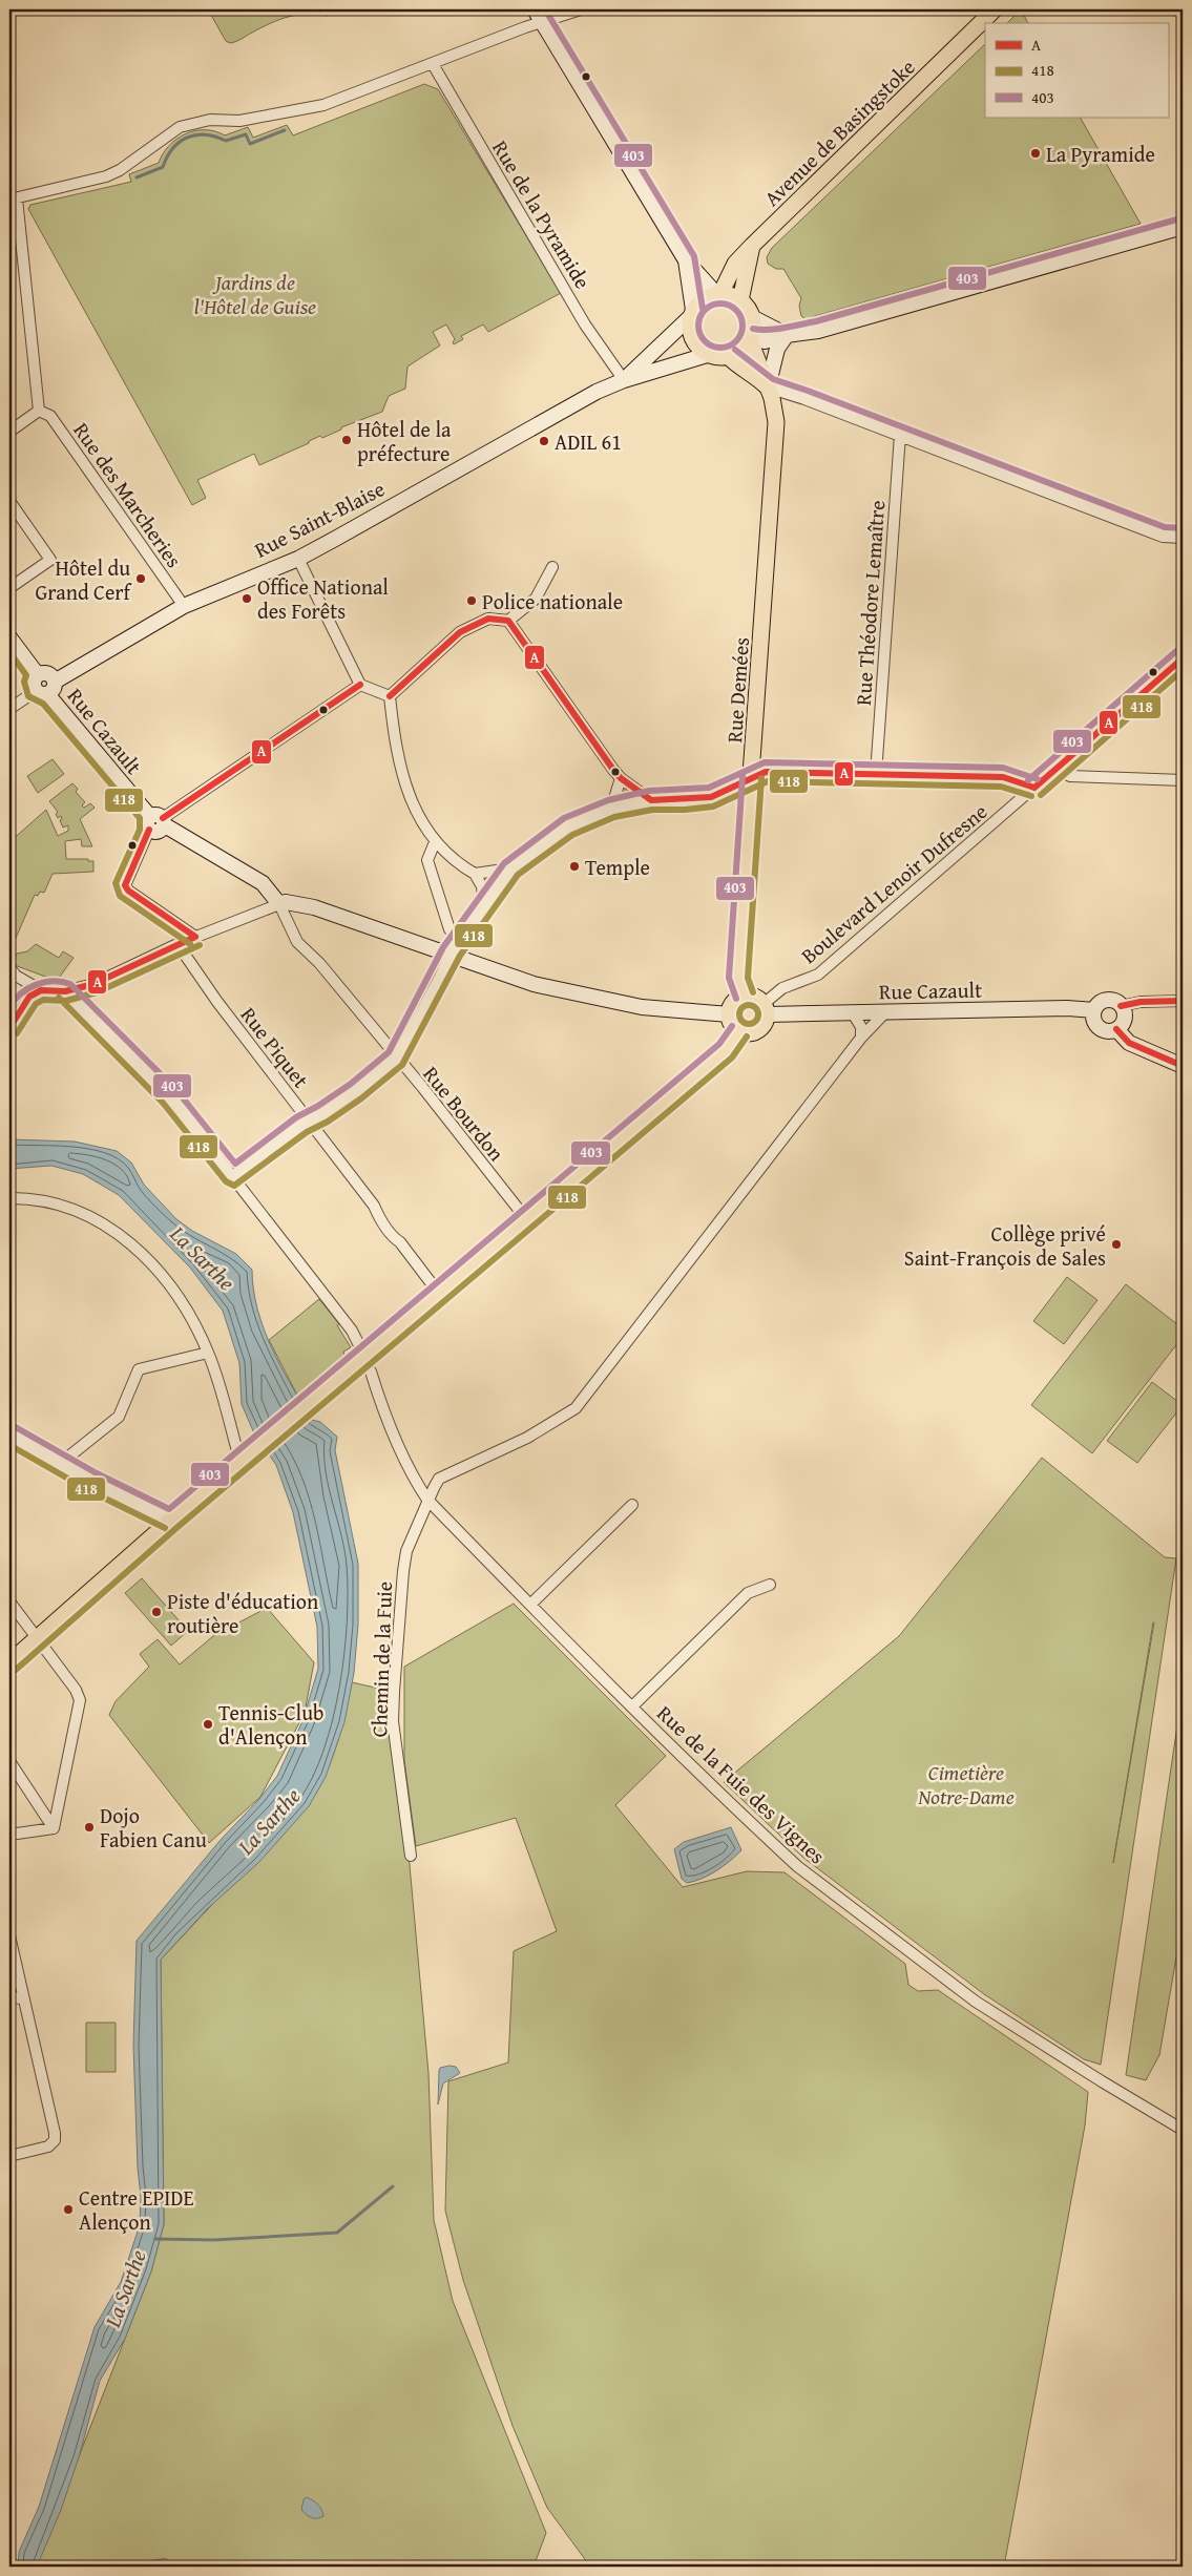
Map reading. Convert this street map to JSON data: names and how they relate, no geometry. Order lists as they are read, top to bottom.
{
  "streets": {
    "main road": ["Avenue de Basingstoke", "Rue Demées"],
    "street": [
      "Rue de la Pyramide",
      "Rue des Marcheries",
      "Rue Saint-Blaise",
      "Rue Théodore Lemaître",
      "Rue Cazault",
      "Boulevard Lenoir Dufresne",
      "Rue Piquet",
      "Rue Bourdon",
      "Chemin de la Fuie",
      "Rue de la Fuie des Vignes"
    ]
  },
  "crossings": [
    ["Avenue de Basingstoke", "Rue Demées"],
    ["Rue de la Pyramide", "Rue Saint-Blaise"],
    ["Rue des Marcheries", "Rue Saint-Blaise"],
    ["Rue Saint-Blaise", "Rue Cazault"],
    ["Rue Demées", "Rue Cazault"],
    ["Rue Demées", "Boulevard Lenoir Dufresne"],
    ["Rue Cazault", "Boulevard Lenoir Dufresne"],
    ["Rue Cazault", "Rue Bourdon"],
    ["Rue Cazault", "Chemin de la Fuie"],
    ["Chemin de la Fuie", "Rue de la Fuie des Vignes"]
  ],
  "water": ["La Sarthe"],
  "parks": ["Jardins de l'Hôtel de Guise", "Cimetière Notre-Dame"],
  "places": [
    "La Pyramide",
    "Hôtel de la préfecture",
    "ADIL 61",
    "Hôtel du Grand Cerf",
    "Office National des Forêts",
    "Police nationale",
    "Temple",
    "Collège privé Saint-François de Sales",
    "Piste d'éducation routière",
    "Tennis-Club d'Alençon",
    "Dojo Fabien Canu",
    "Centre EPIDE Alençon"
  ],
  "lines": ["transit line 403", "transit line A", "transit line 418"],
  "legend": ["A", "418", "403"]
}
